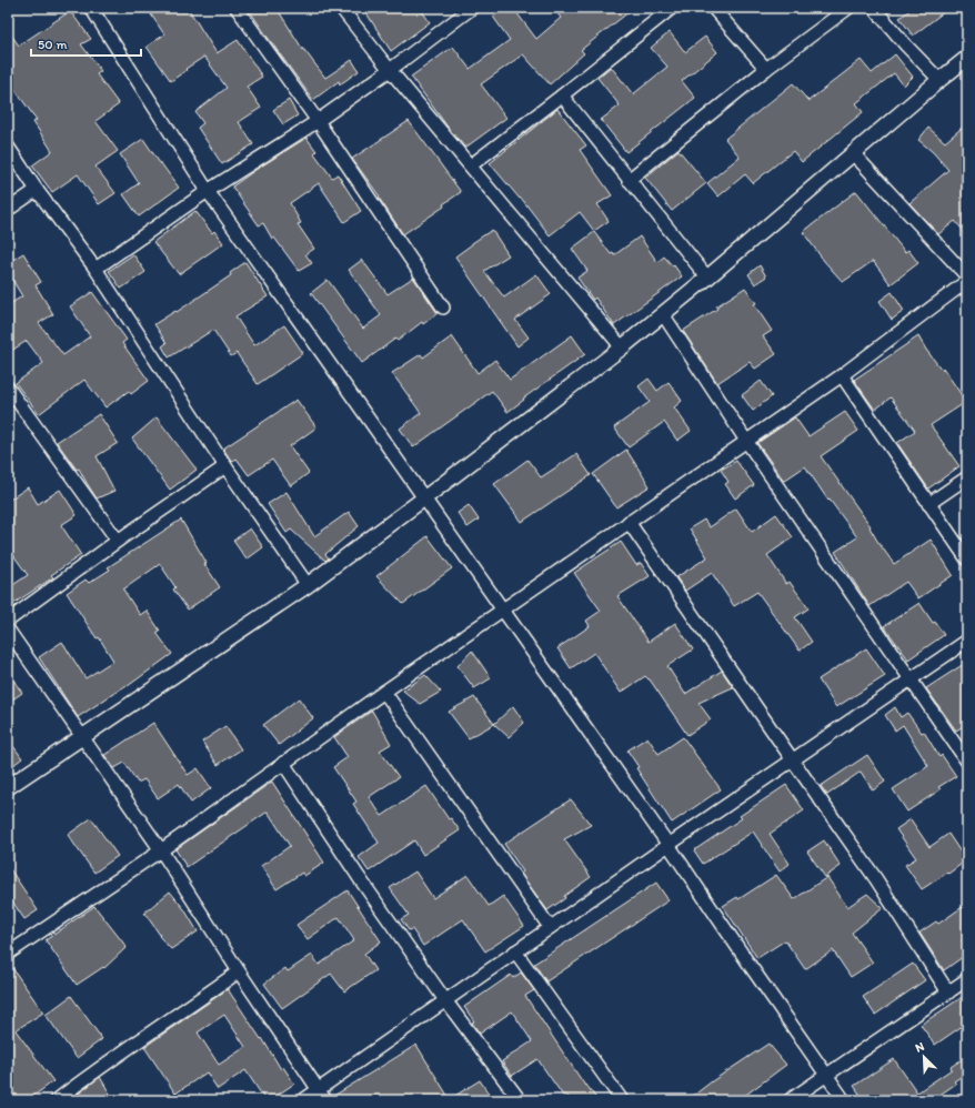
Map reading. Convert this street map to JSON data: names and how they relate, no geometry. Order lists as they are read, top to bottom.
{
  "scale_bar": "50 m",
  "north": "top left"
}
